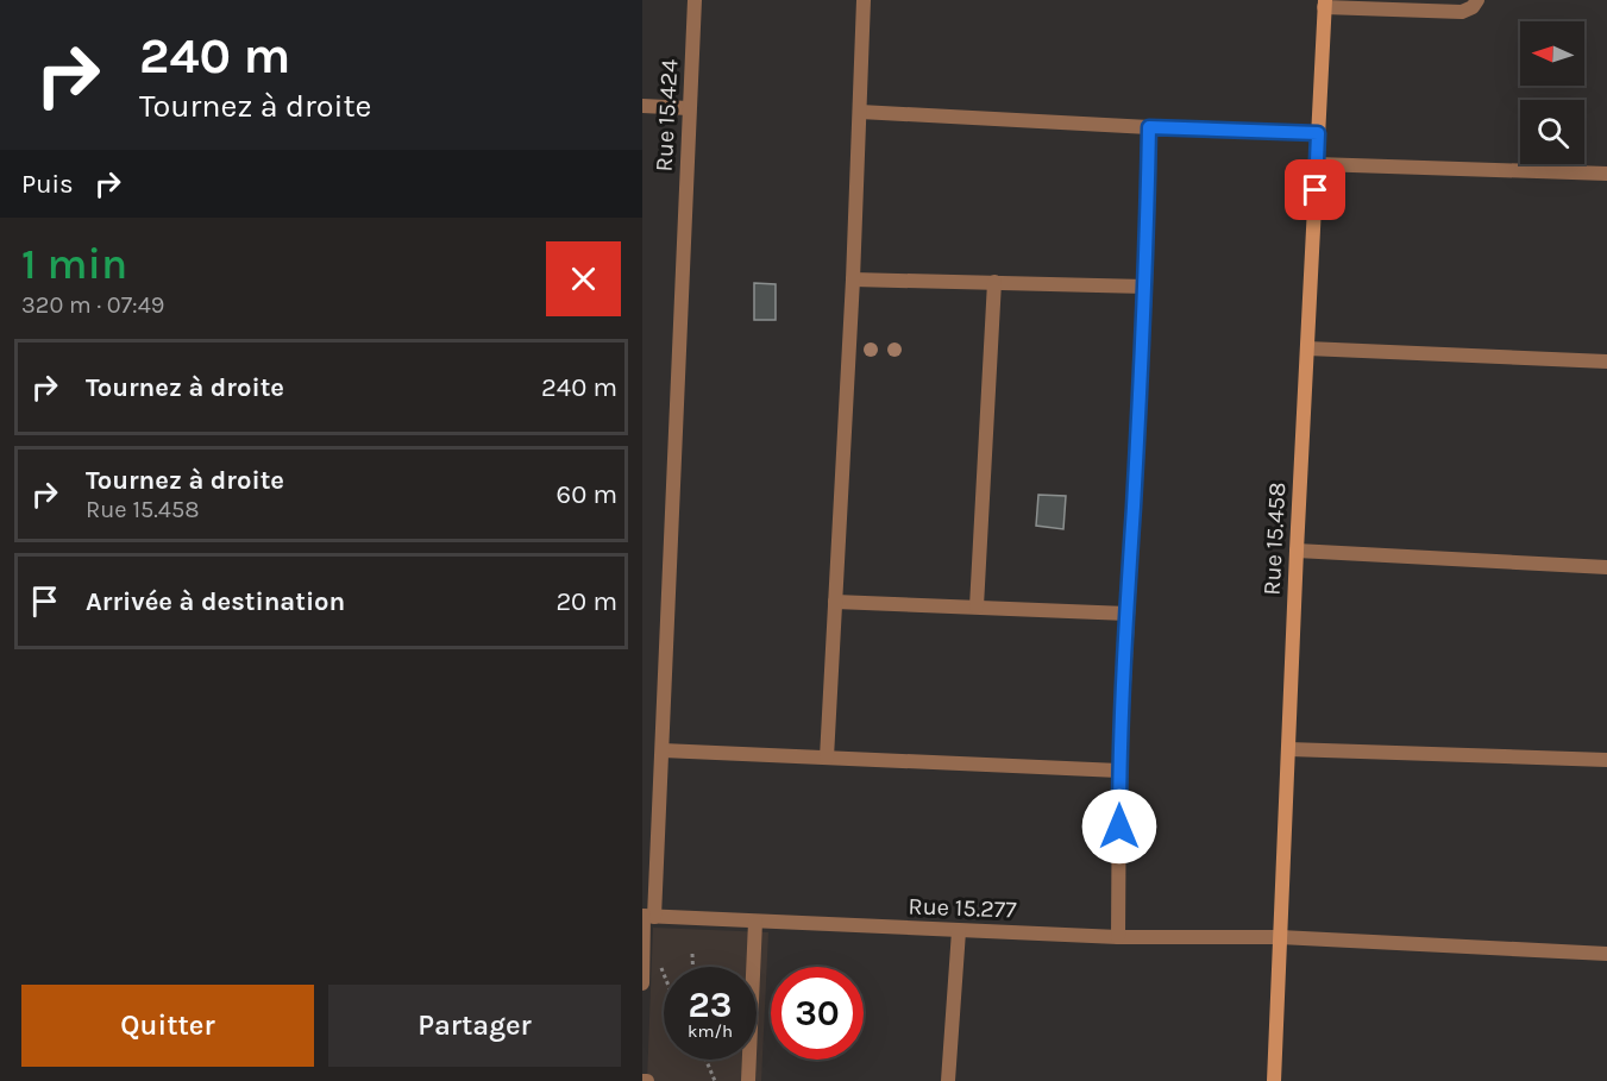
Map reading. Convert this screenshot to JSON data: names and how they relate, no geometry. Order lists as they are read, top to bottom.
{
  "streets": {
    "main road": ["Rue 15.458"],
    "street": ["Rue 15.424", "Rue 15.277"]
  },
  "crossings": [
    ["Rue 15.424", "Rue 15.277"],
    ["Rue 15.458", "Rue 15.277"]
  ],
  "north": "left",
  "page": {
    "turn": ["240 m", "Tournez à droite"],
    "then": "Puis",
    "heading": ["1 min", "320 m · 07:49"],
    "list": [
      {
        "name": "Tournez à droite",
        "value": "240 m"
      },
      {
        "name": "Tournez à droite",
        "note": "Rue 15.458",
        "value": "60 m"
      },
      {
        "name": "Arrivée à destination",
        "value": "20 m"
      }
    ],
    "speed": "23 km/h",
    "limit": "30",
    "buttons": ["Quitter", "Partager"]
  }
}
